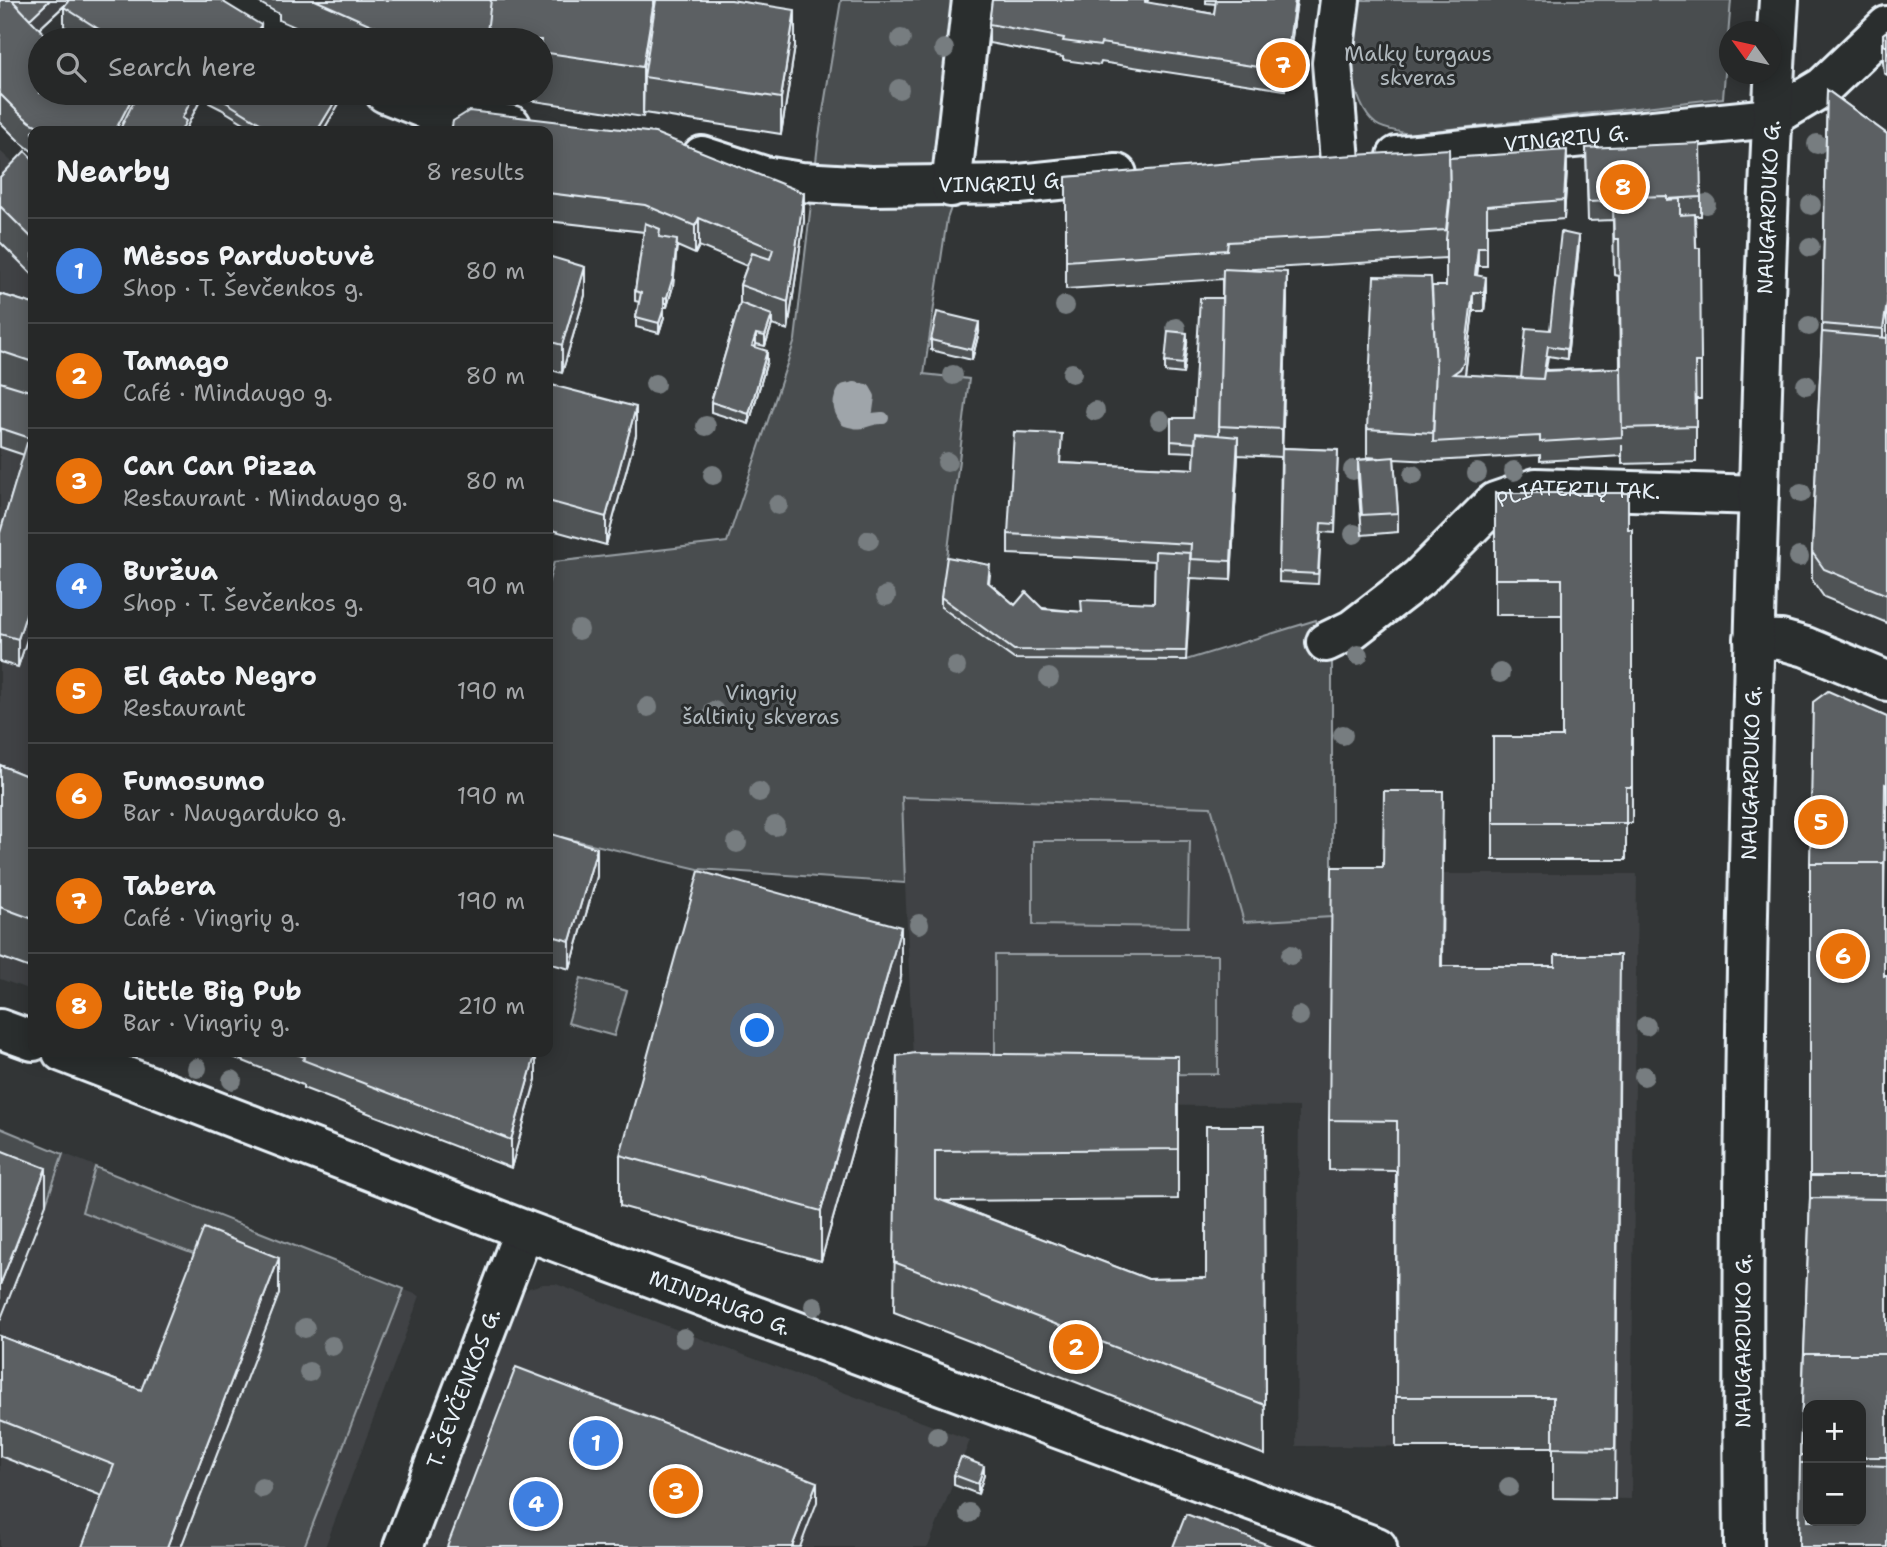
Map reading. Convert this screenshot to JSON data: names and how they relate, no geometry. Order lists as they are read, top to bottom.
{
  "streets": {
    "main road": [
      "VINGRIŲ G.",
      "NAUGARDUKO G.",
      "PLIATERIŲ TAK.",
      "MINDAUGO G.",
      "T. ŠEVČENKOS G."
    ]
  },
  "crossings": [
    ["VINGRIŲ G.", "NAUGARDUKO G."],
    ["NAUGARDUKO G.", "PLIATERIŲ TAK."],
    ["MINDAUGO G.", "T. ŠEVČENKOS G."]
  ],
  "parks": ["Malkų turgaus skveras", "Vingrių šaltinių skveras"],
  "north": "top left",
  "page": {
    "search": "Search here",
    "pins": [
      "7",
      "8",
      "5",
      "6",
      "2",
      "1",
      "3",
      "4"
    ],
    "heading": ["Nearby", "8 results"],
    "list": [
      {
        "mark": "1",
        "name": "Mėsos Parduotuvė",
        "note": "Shop · T. Ševčenkos g.",
        "value": "80 m"
      },
      {
        "mark": "2",
        "name": "Tamago",
        "note": "Café · Mindaugo g.",
        "value": "80 m"
      },
      {
        "mark": "3",
        "name": "Can Can Pizza",
        "note": "Restaurant · Mindaugo g.",
        "value": "80 m"
      },
      {
        "mark": "4",
        "name": "Buržua",
        "note": "Shop · T. Ševčenkos g.",
        "value": "90 m"
      },
      {
        "mark": "5",
        "name": "El Gato Negro",
        "note": "Restaurant",
        "value": "190 m"
      },
      {
        "mark": "6",
        "name": "Fumosumo",
        "note": "Bar · Naugarduko g.",
        "value": "190 m"
      },
      {
        "mark": "7",
        "name": "Tabera",
        "note": "Café · Vingrių g.",
        "value": "190 m"
      },
      {
        "mark": "8",
        "name": "Little Big Pub",
        "note": "Bar · Vingrių g.",
        "value": "210 m"
      }
    ],
    "map_buttons": ["+", "−"]
  }
}
